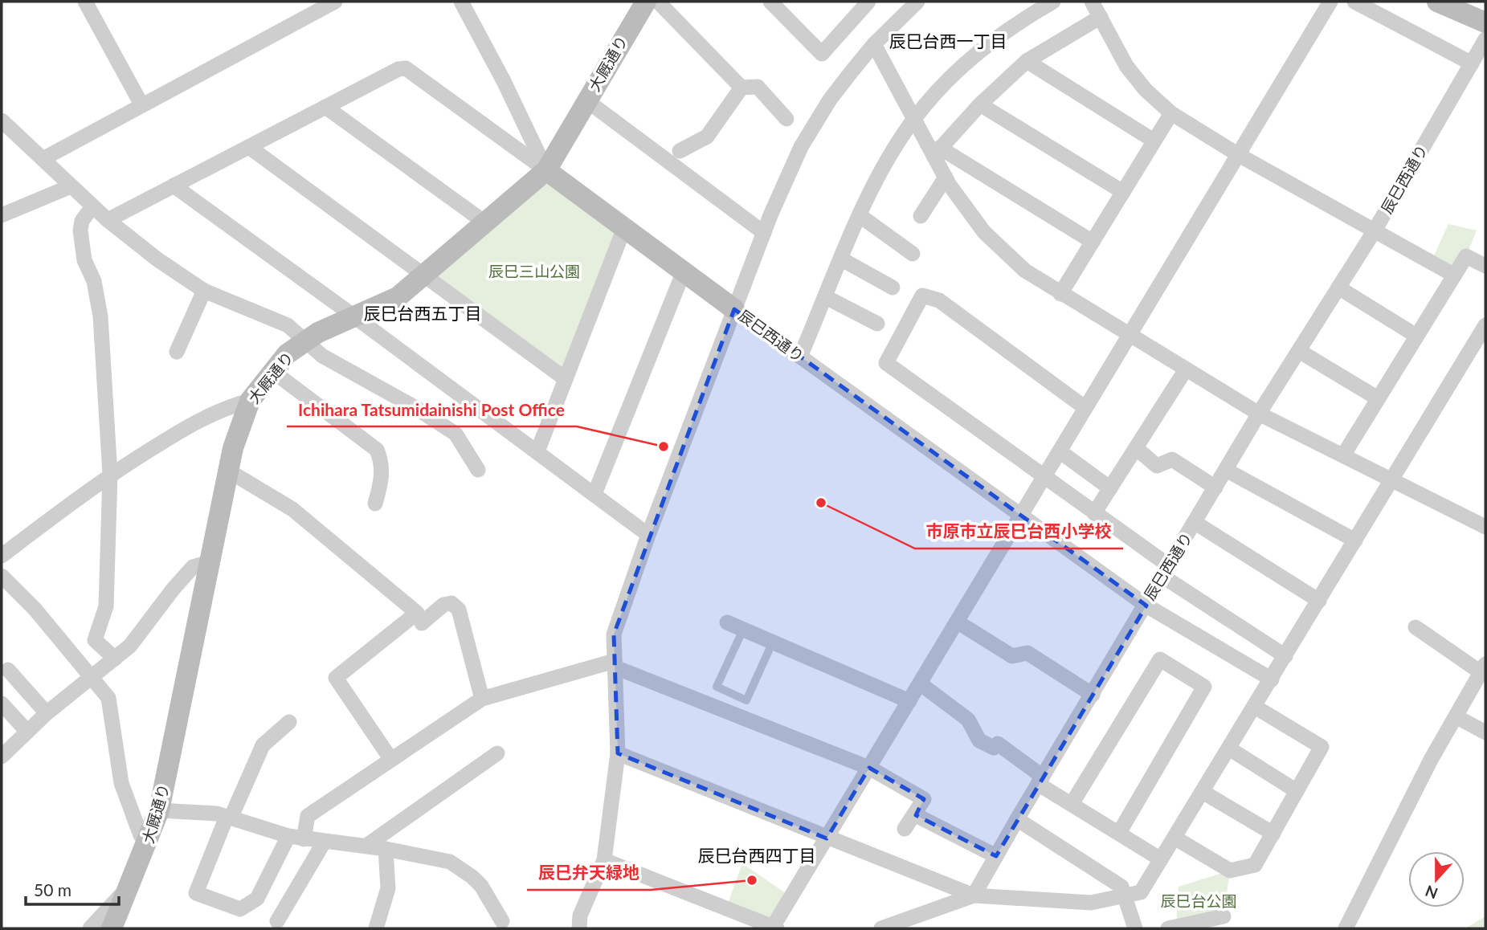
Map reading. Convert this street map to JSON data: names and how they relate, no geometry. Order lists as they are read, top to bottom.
{
  "streets": {
    "street": ["大厩通り", "辰巳西通り"]
  },
  "crossings": [
    ["大厩通り", "辰巳西通り"]
  ],
  "districts": ["辰巳台西一丁目", "辰巳台西五丁目", "辰巳台西四丁目"],
  "parks": ["辰巳三山公園", "辰巳台公園"],
  "places": ["Ichihara Tatsumidainishi Post Office", "市原市立辰巳台西小学校", "辰巳弁天緑地"],
  "scale_bar": "50 m",
  "north": "bottom"
}
